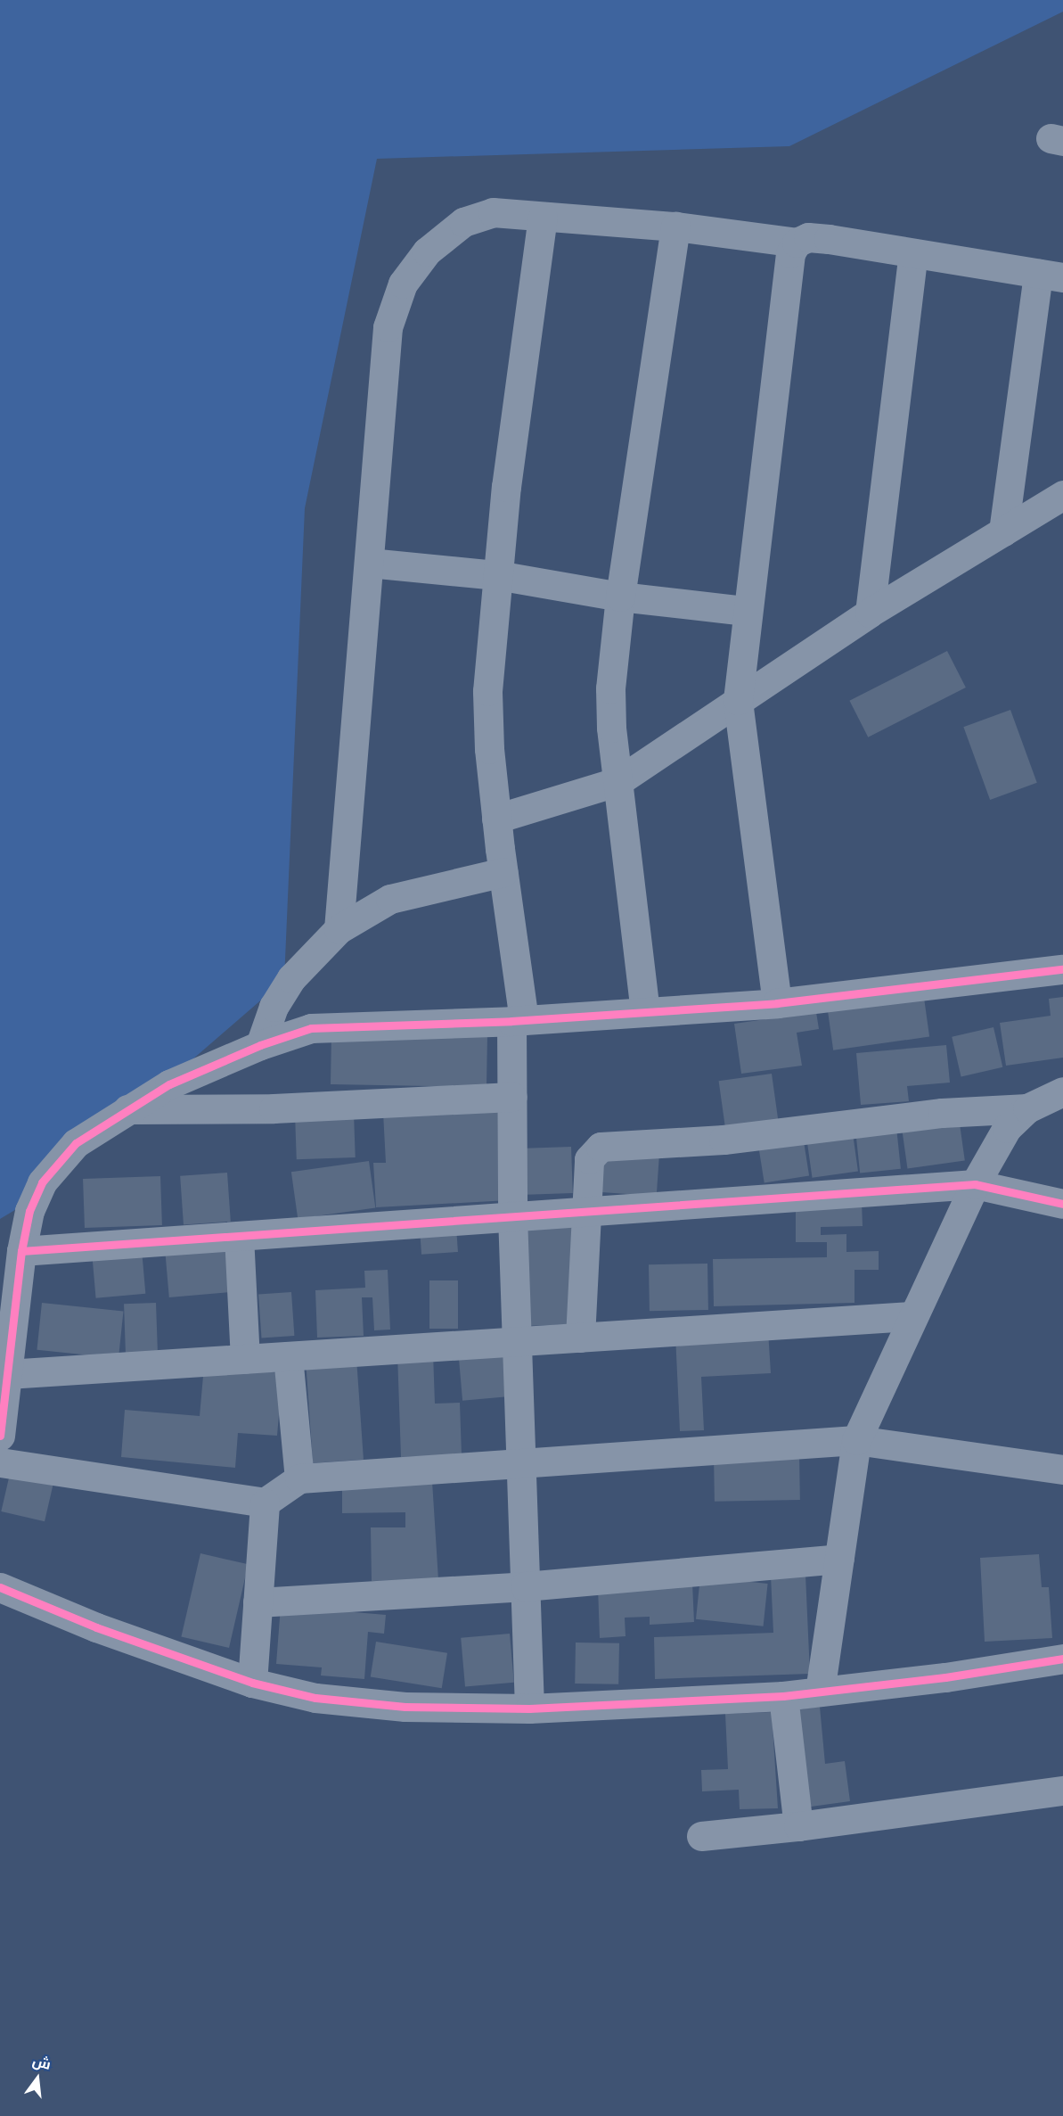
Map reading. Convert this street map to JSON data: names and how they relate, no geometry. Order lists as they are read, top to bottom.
{
  "north": "top"
}
